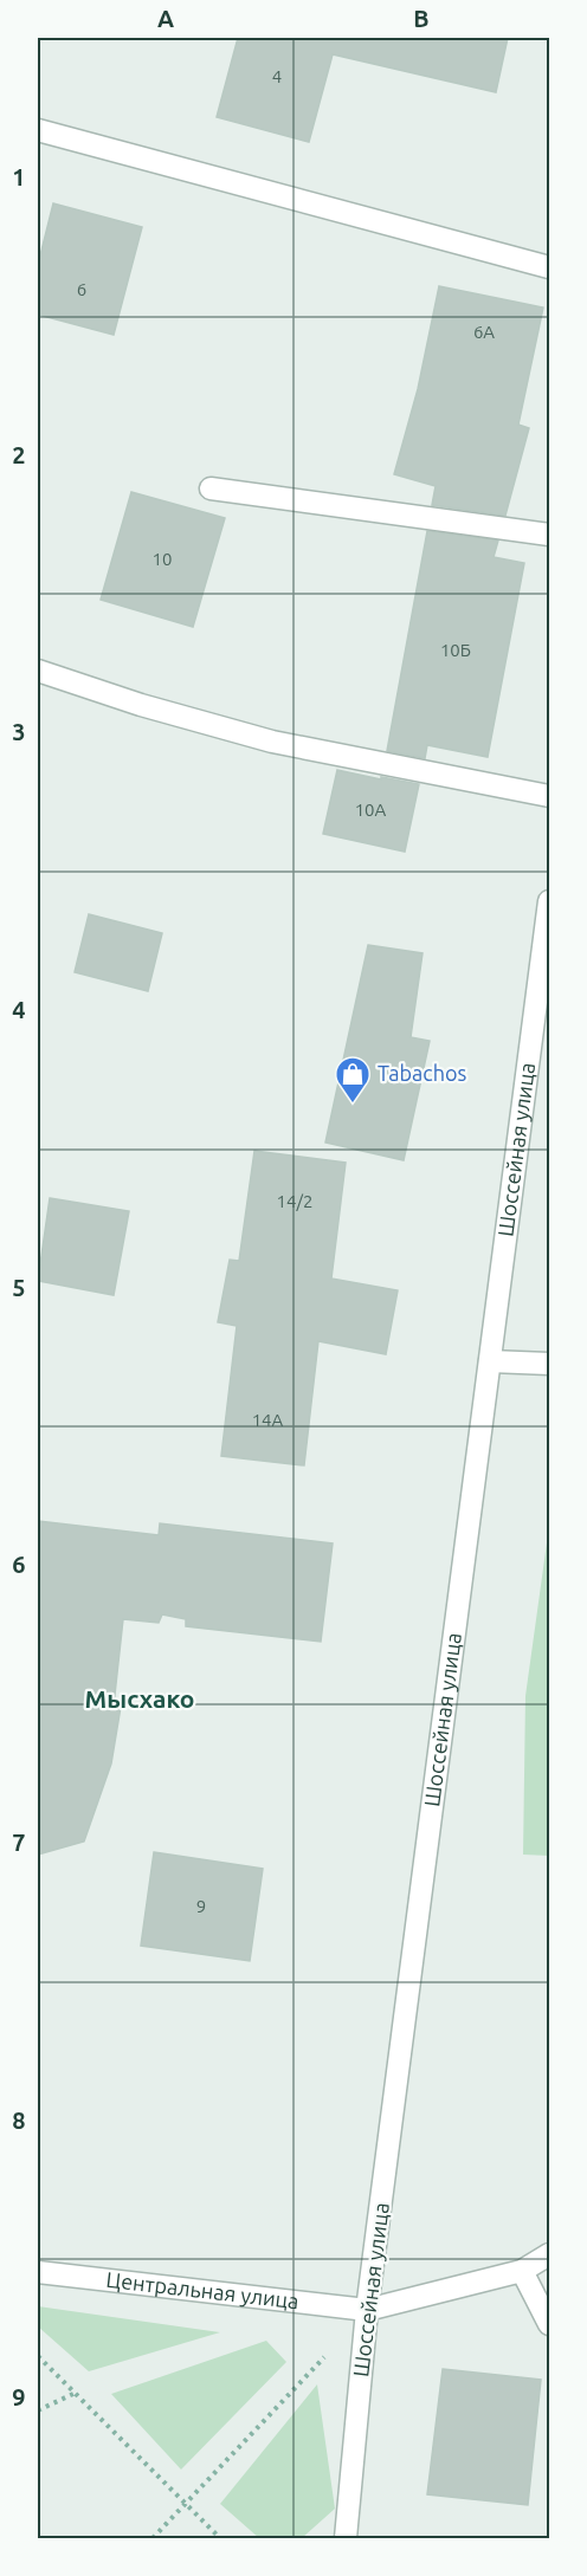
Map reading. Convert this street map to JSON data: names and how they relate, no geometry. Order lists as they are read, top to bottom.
{
  "streets": {
    "street": ["Шоссейная улица", "Центральная улица"]
  },
  "crossings": [
    ["Шоссейная улица", "Центральная улица"]
  ],
  "districts": ["Мысхако"],
  "places": {
    "shop": ["Tabachos"]
  },
  "house_numbers": [
    "4",
    "6",
    "6А",
    "10",
    "10Б",
    "10А",
    "14/2",
    "14А",
    "9"
  ],
  "grid": {
    "columns": ["A", "B"],
    "rows": [
      "1",
      "2",
      "3",
      "4",
      "5",
      "6",
      "7",
      "8",
      "9"
    ]
  }
}
